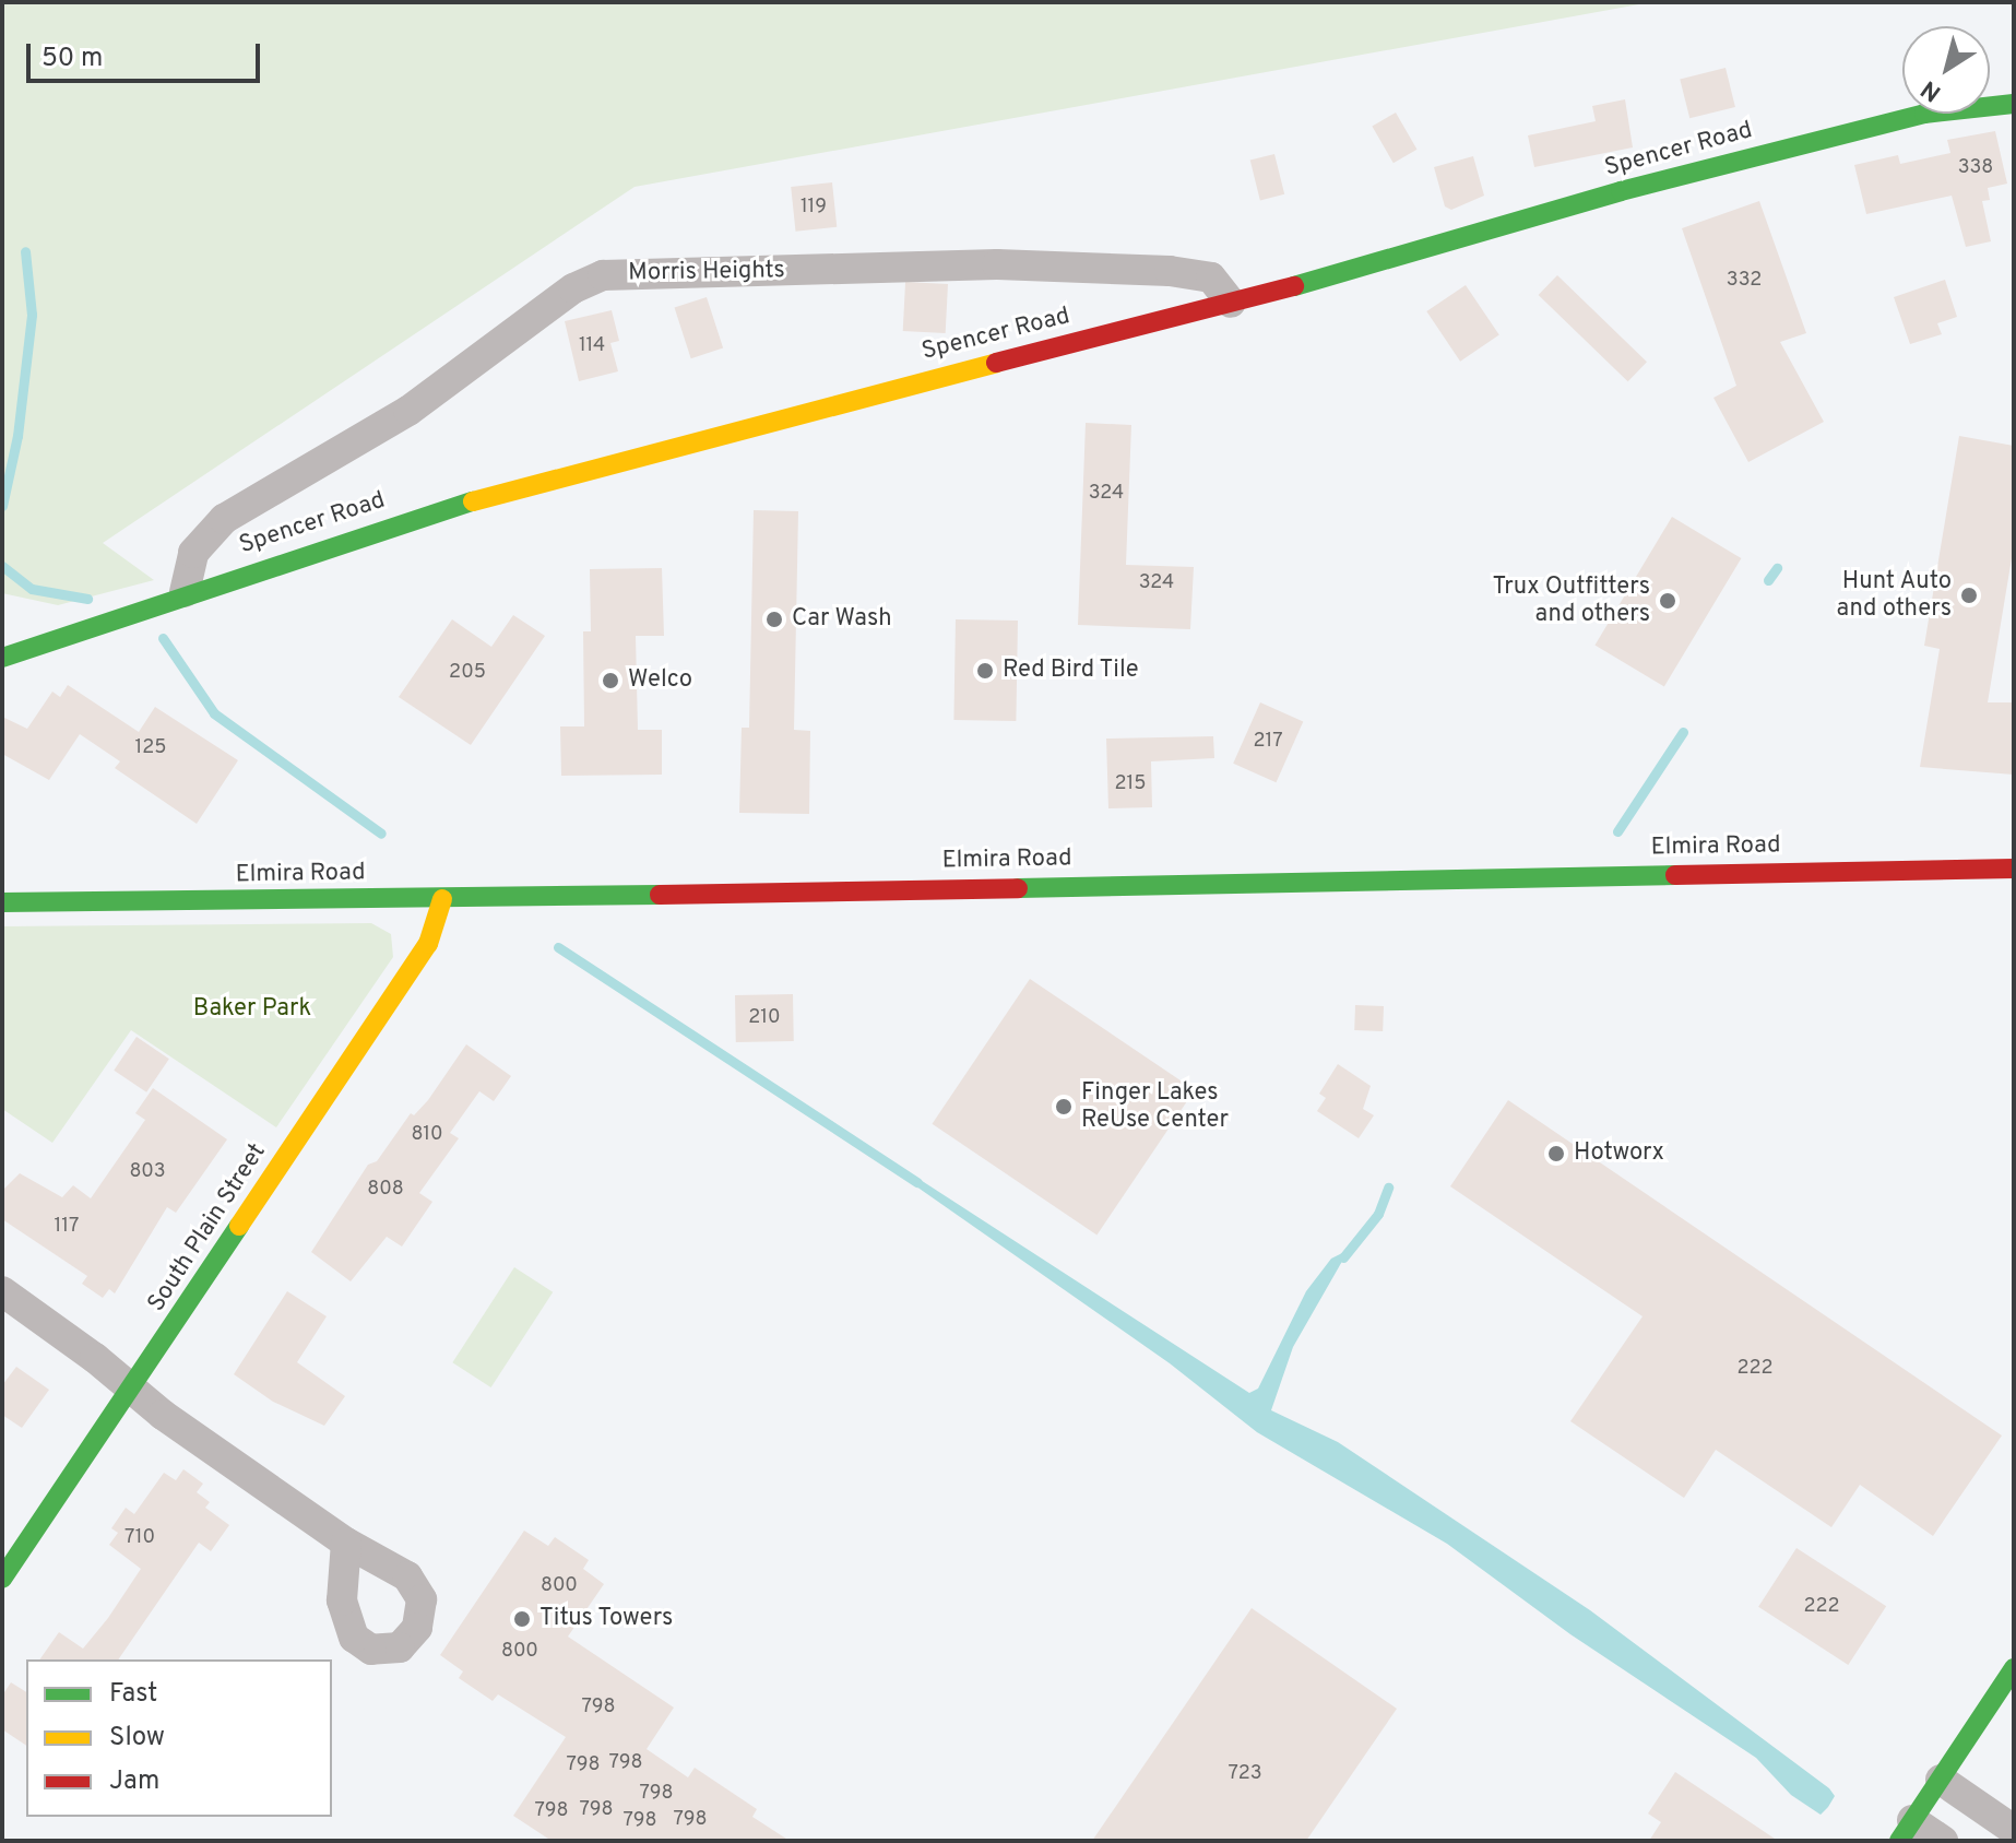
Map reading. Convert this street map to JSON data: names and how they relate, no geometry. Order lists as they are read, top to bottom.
{
  "streets": {
    "main road": ["Spencer Road", "Elmira Road", "South Plain Street"],
    "street": ["Morris Heights"]
  },
  "crossings": [
    ["Spencer Road", "Morris Heights"],
    ["Elmira Road", "South Plain Street"]
  ],
  "parks": ["Baker Park"],
  "places": [
    "Hunt Auto and others",
    "Trux Outfitters and others",
    "Car Wash",
    "Red Bird Tile",
    "Welco",
    "Finger Lakes ReUse Center",
    "Hotworx",
    "Titus Towers"
  ],
  "house_numbers": [
    "338",
    "119",
    "332",
    "114",
    "324",
    "324",
    "205",
    "217",
    "125",
    "215",
    "210",
    "810",
    "803",
    "808",
    "117",
    "222",
    "710",
    "800",
    "222",
    "800",
    "798",
    "798",
    "798",
    "723",
    "798",
    "798",
    "798",
    "798",
    "798"
  ],
  "legend": ["Fast", "Slow", "Jam"],
  "scale_bar": "50 m",
  "north": "bottom left"
}
